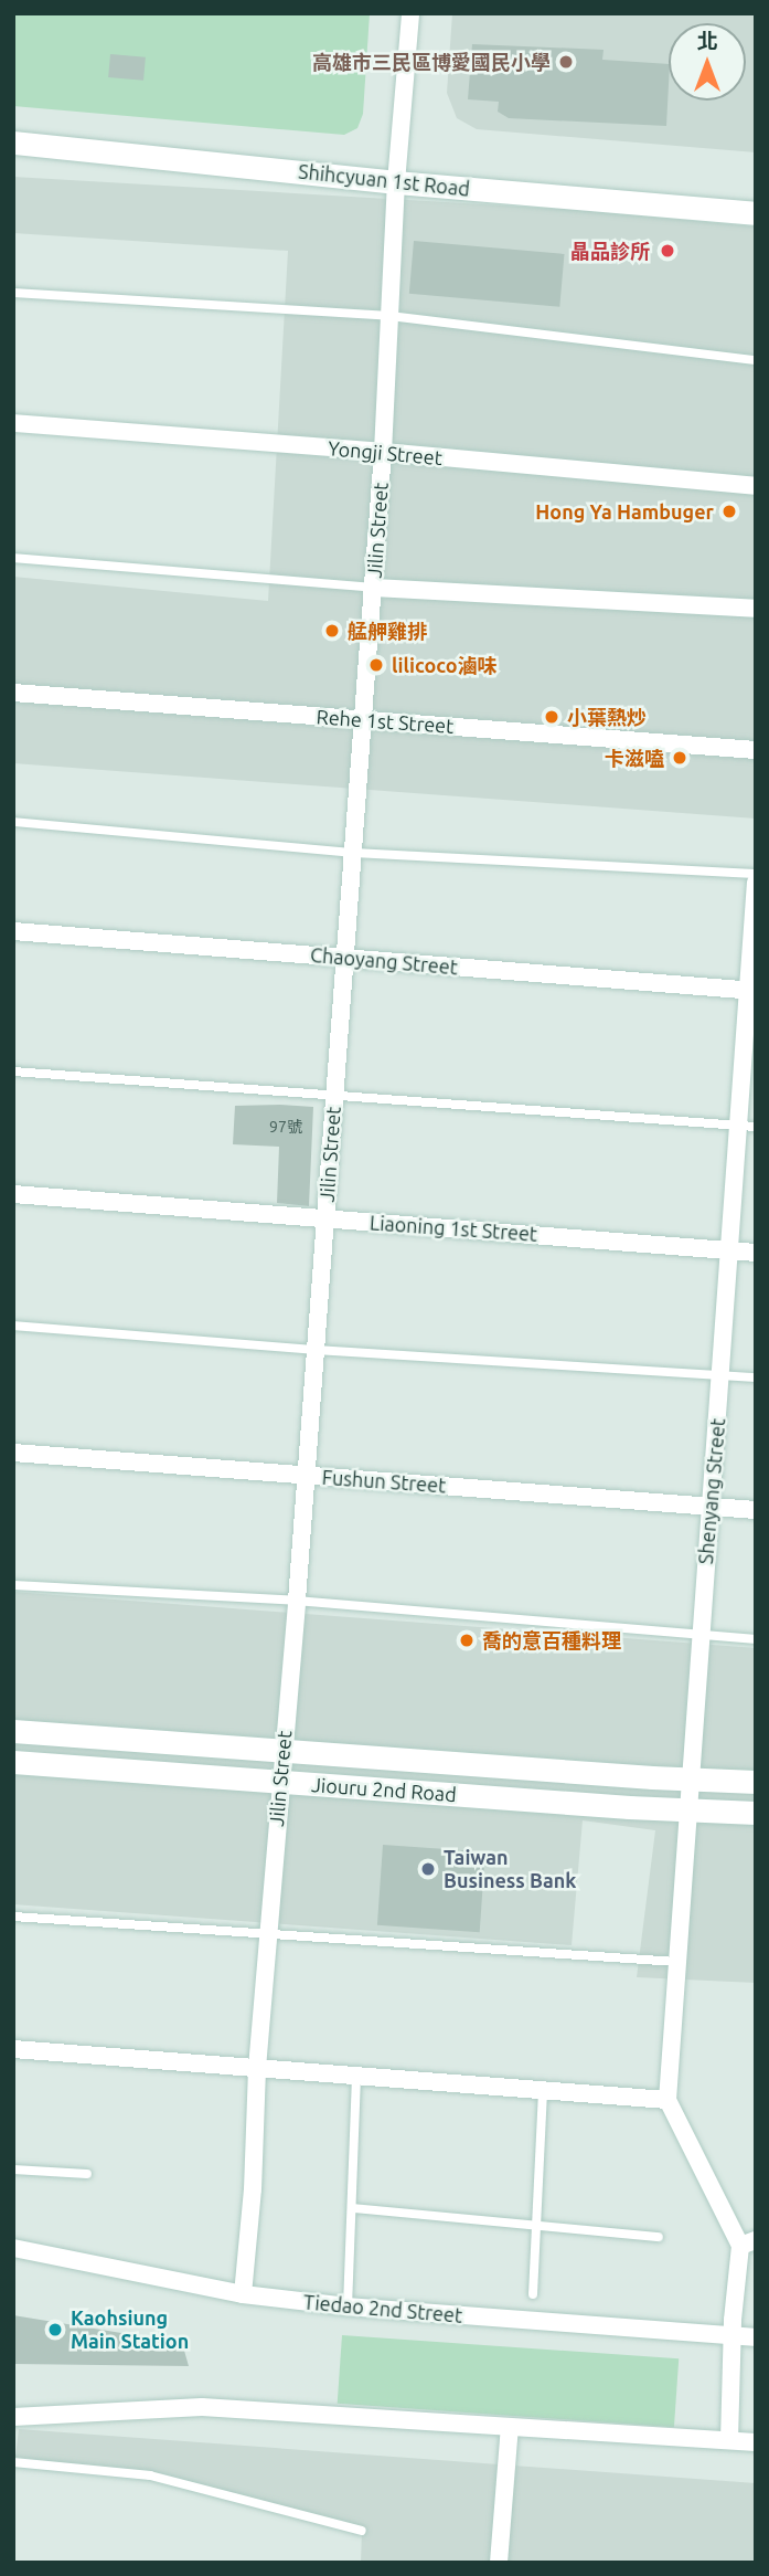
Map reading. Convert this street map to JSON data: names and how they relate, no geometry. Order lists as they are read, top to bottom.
{
  "streets": {
    "street": [
      "Shihcyuan 1st Road",
      "Yongji Street",
      "Jilin Street",
      "Rehe 1st Street",
      "Chaoyang Street",
      "Liaoning 1st Street",
      "Fushun Street",
      "Shenyang Street",
      "Jiouru 2nd Road",
      "Tiedao 2nd Street"
    ]
  },
  "crossings": [
    ["Shihcyuan 1st Road", "Jilin Street"],
    ["Yongji Street", "Jilin Street"],
    ["Jilin Street", "Rehe 1st Street"],
    ["Jilin Street", "Chaoyang Street"],
    ["Jilin Street", "Liaoning 1st Street"],
    ["Jilin Street", "Fushun Street"],
    ["Jilin Street", "Jiouru 2nd Road"],
    ["Jilin Street", "Tiedao 2nd Street"],
    ["Chaoyang Street", "Shenyang Street"],
    ["Liaoning 1st Street", "Shenyang Street"],
    ["Fushun Street", "Shenyang Street"],
    ["Shenyang Street", "Jiouru 2nd Road"]
  ],
  "places": [
    "高雄市三民區博愛國民小學",
    "晶品診所",
    "Hong Ya Hambuger",
    "艋舺雞排",
    "lilicoco滷味",
    "小葉熱炒",
    "卡滋嗑",
    "喬的意百種料理",
    "Taiwan Business Bank",
    "Kaohsiung Main Station"
  ],
  "house_numbers": ["97號"],
  "north": "top"
}
